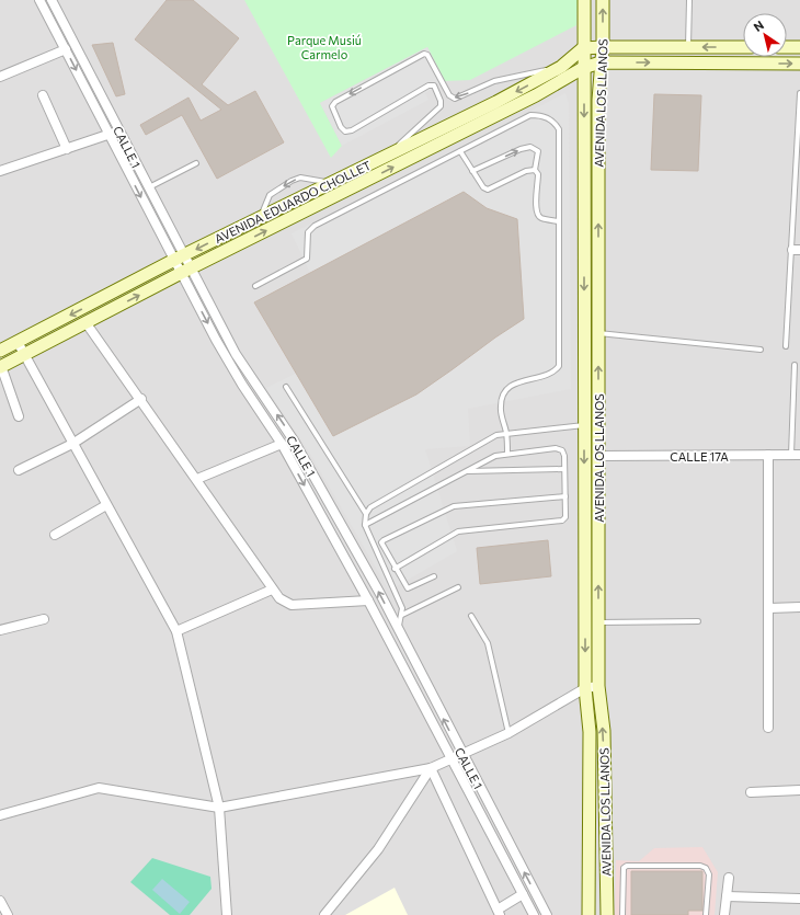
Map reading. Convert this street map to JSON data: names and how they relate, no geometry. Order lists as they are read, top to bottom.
{
  "streets": {
    "street": [
      "AVENIDA LOS LLANOS",
      "CALLE 1",
      "AVENIDA EDUARDO CHOLLET",
      "CALLE 17A"
    ]
  },
  "crossings": [
    ["AVENIDA LOS LLANOS", "AVENIDA EDUARDO CHOLLET"],
    ["AVENIDA LOS LLANOS", "CALLE 17A"],
    ["CALLE 1", "AVENIDA EDUARDO CHOLLET"]
  ],
  "parks": ["Parque Musiú Carmelo"],
  "north": "top left"
}
